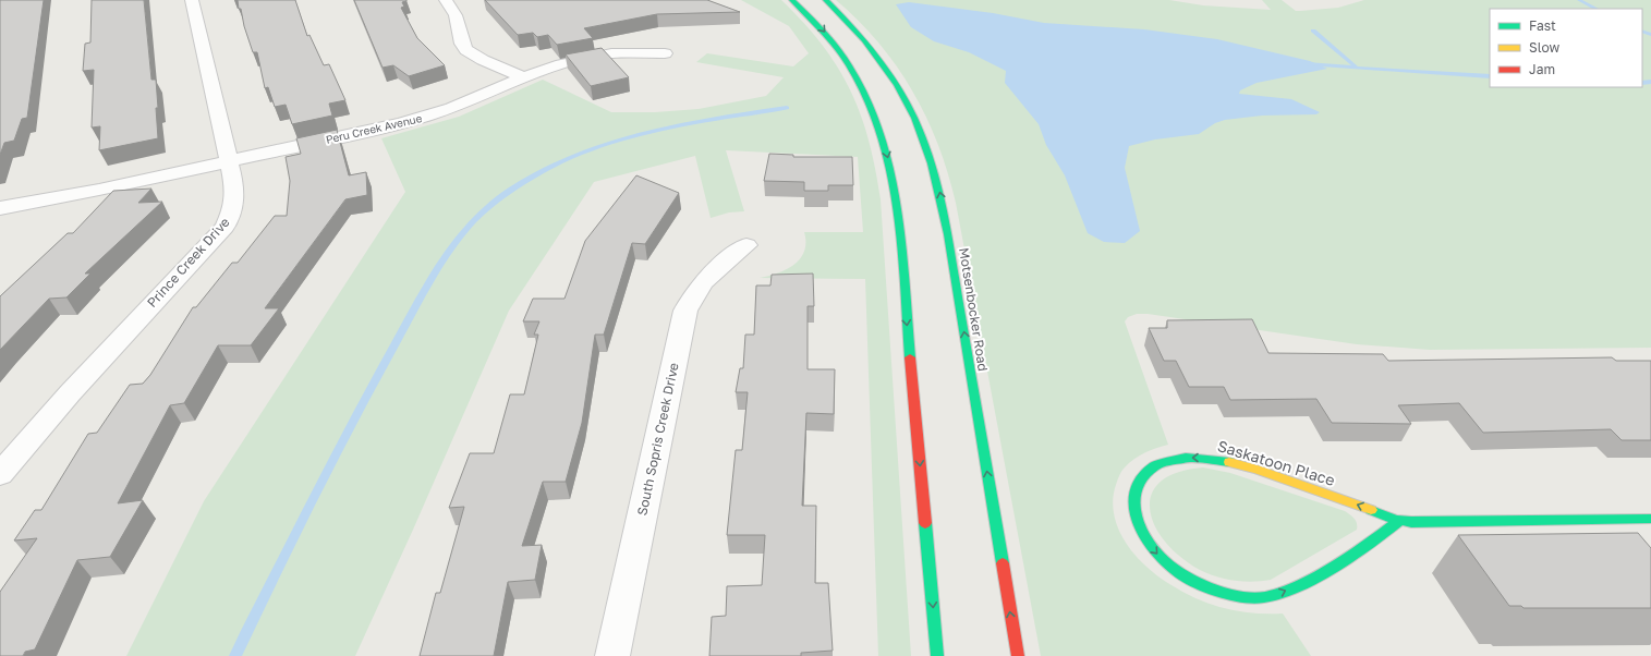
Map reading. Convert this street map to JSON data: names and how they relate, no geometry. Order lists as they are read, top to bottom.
{
  "streets": {
    "main road": ["Motsenbocker Road", "Saskatoon Place"],
    "street": ["Peru Creek Avenue", "Prince Creek Drive", "South Sopris Creek Drive"]
  },
  "crossings": [
    ["Peru Creek Avenue", "Prince Creek Drive"]
  ],
  "legend": ["Fast", "Slow", "Jam"]
}
